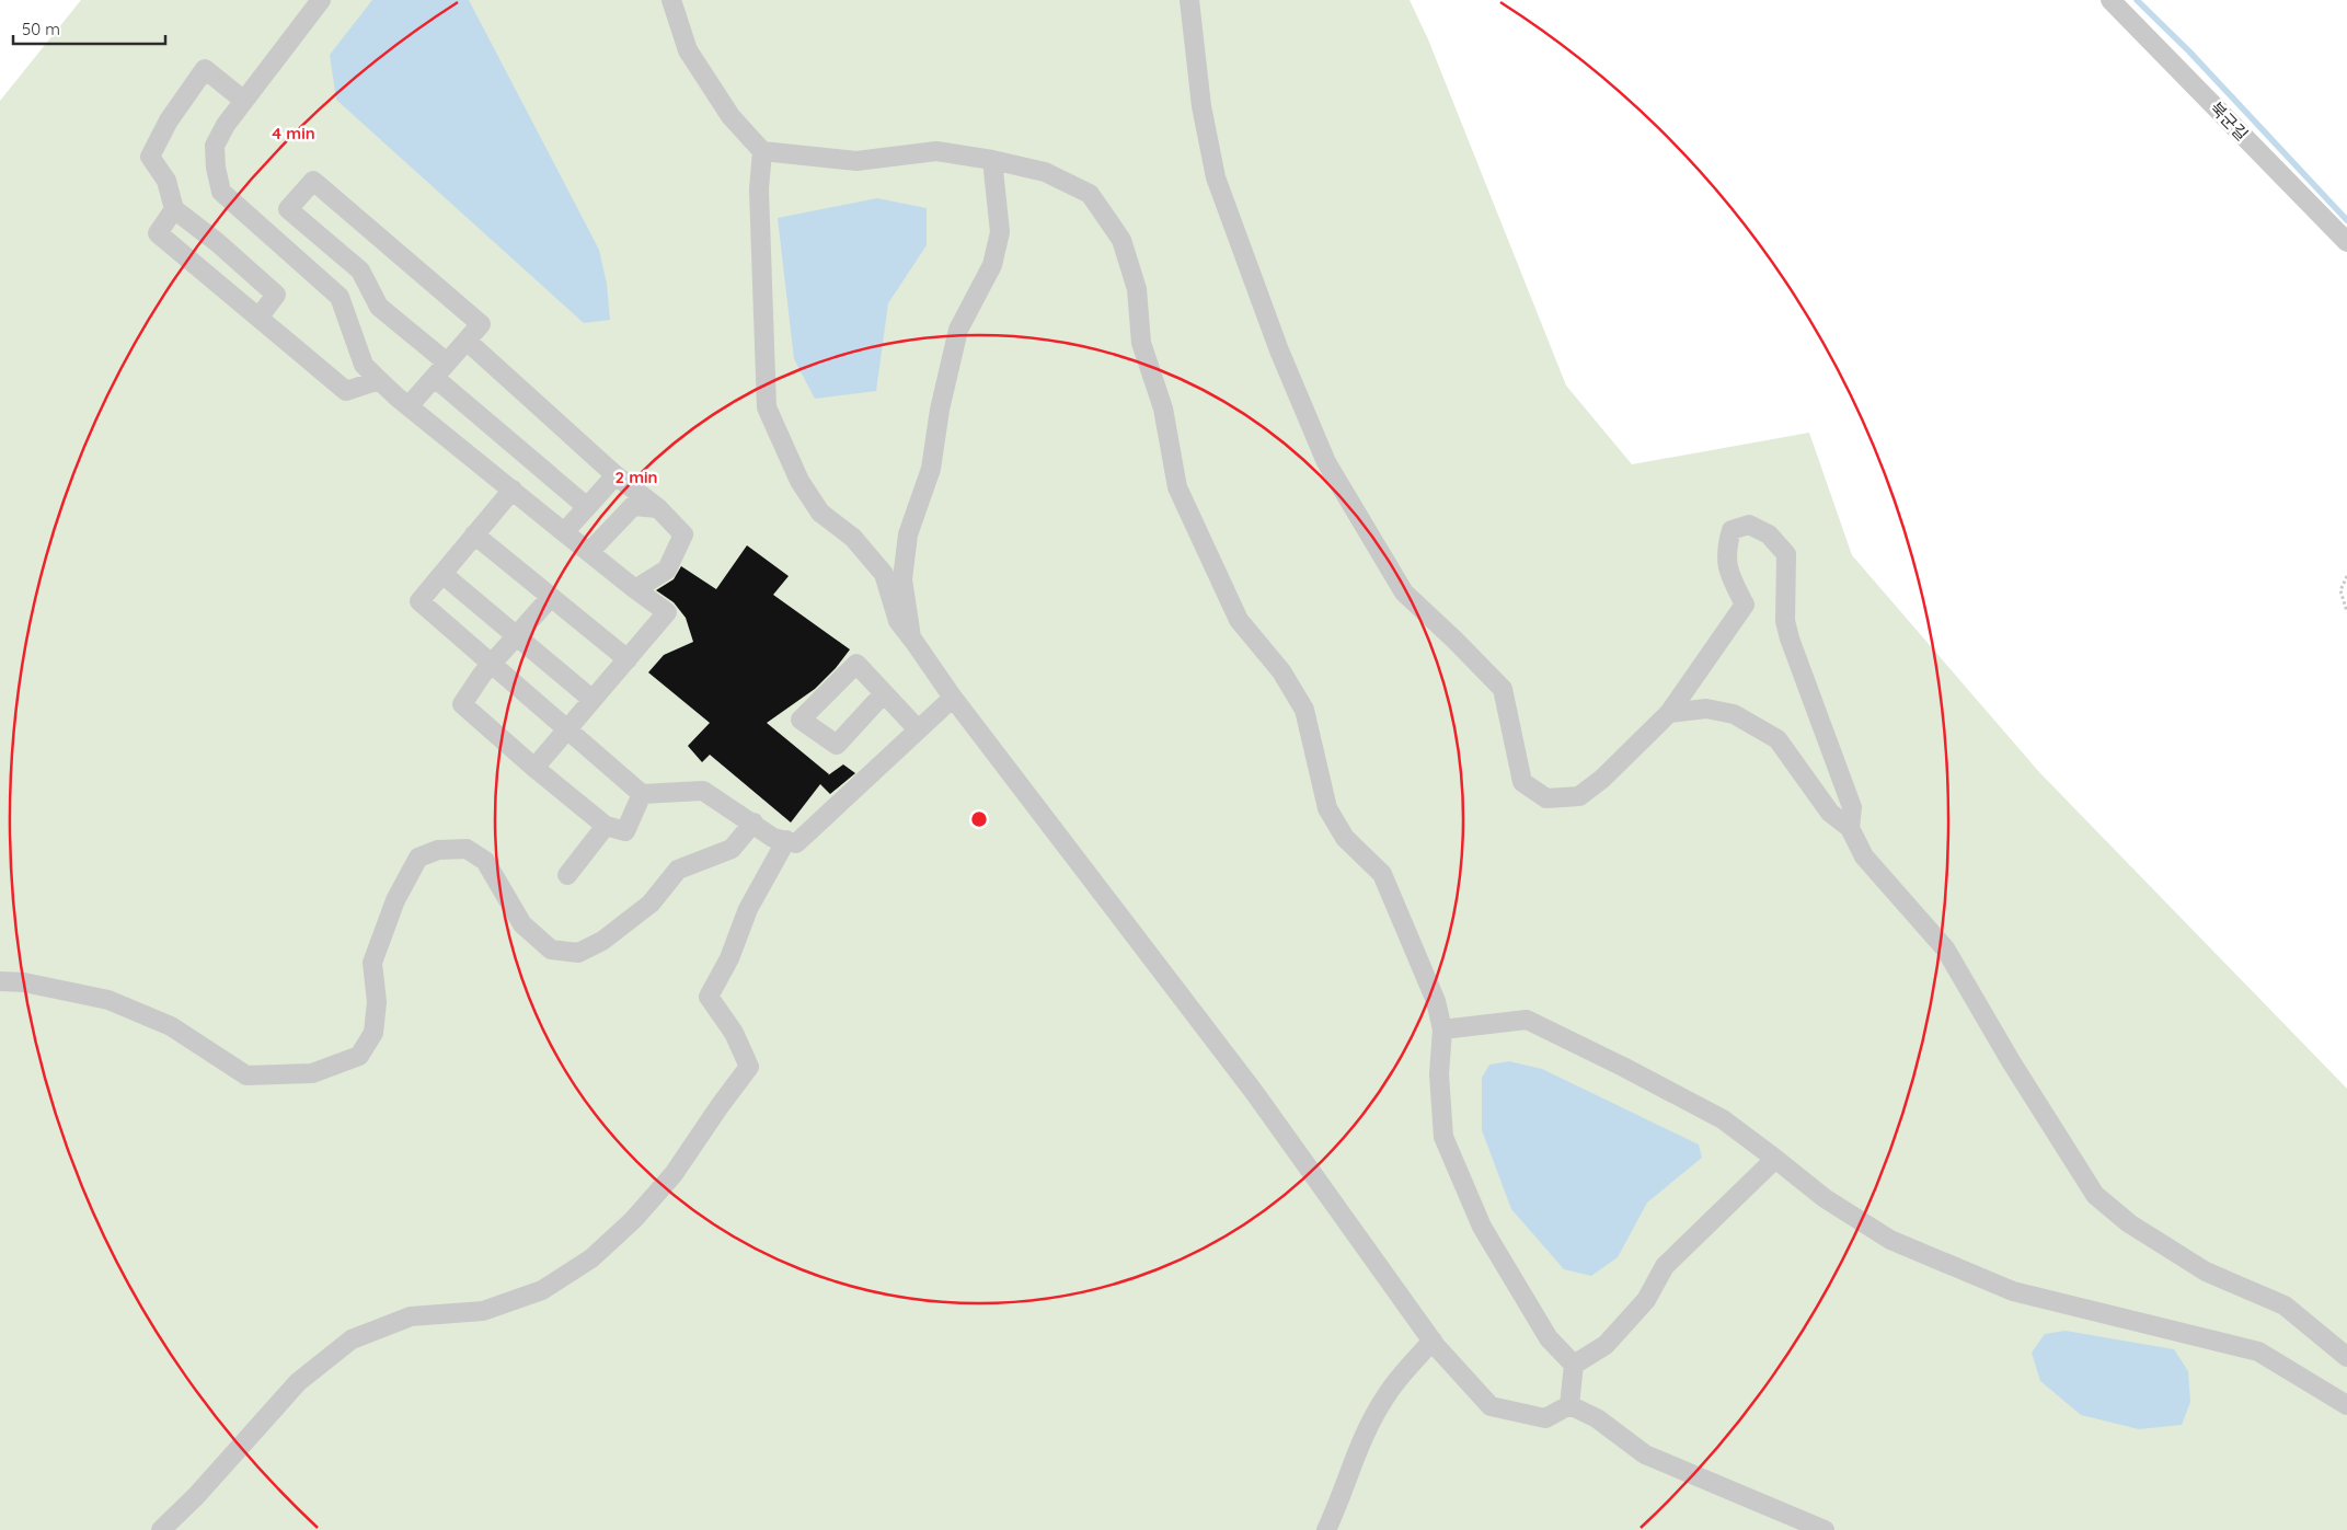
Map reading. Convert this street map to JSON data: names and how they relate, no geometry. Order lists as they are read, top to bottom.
{
  "streets": {
    "street": ["북군길"]
  },
  "scale_bar": "50 m",
  "rings": ["4 min", "2 min"]
}
